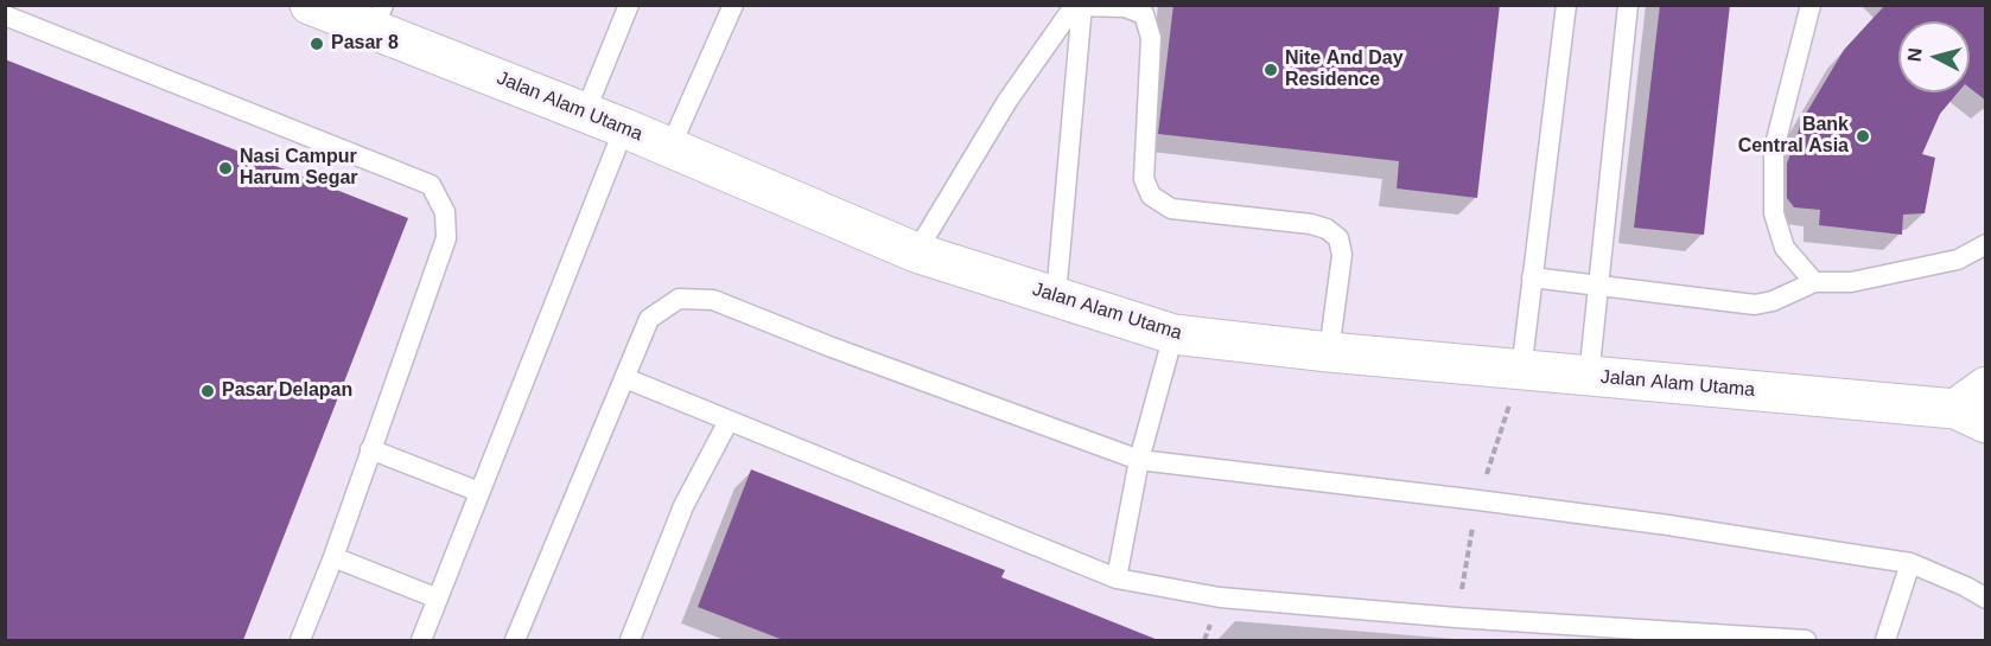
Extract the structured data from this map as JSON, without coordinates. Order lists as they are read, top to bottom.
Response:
{
  "streets": {
    "main road": ["Jalan Alam Utama"]
  },
  "places": [
    "Pasar 8",
    "Nite And Day Residence",
    "Bank Central Asia",
    "Nasi Campur Harum Segar",
    "Pasar Delapan"
  ],
  "north": "left"
}
